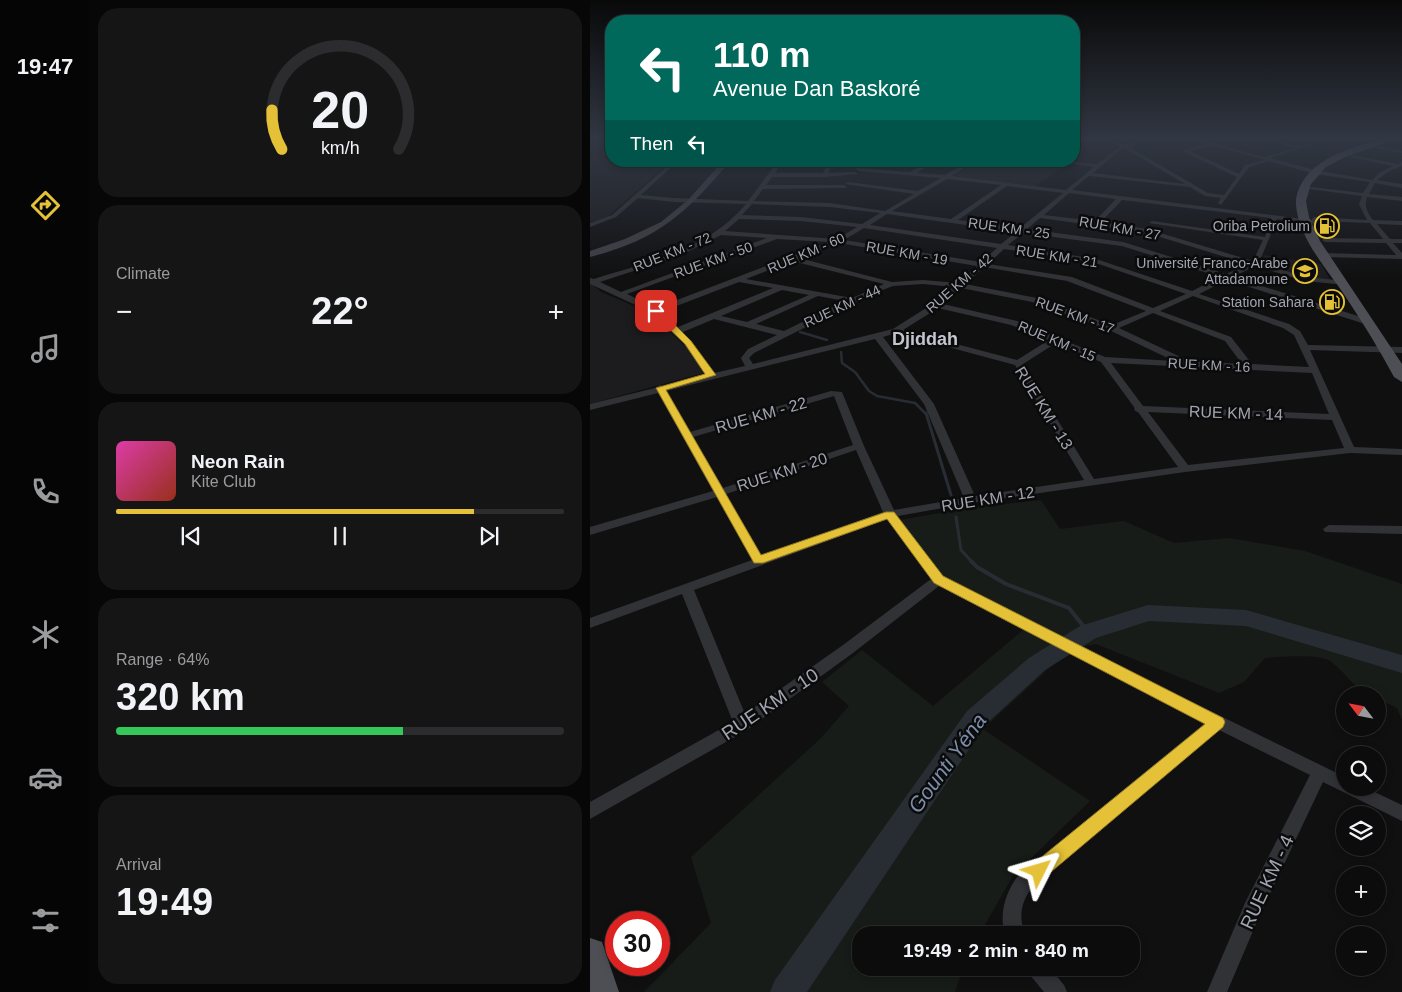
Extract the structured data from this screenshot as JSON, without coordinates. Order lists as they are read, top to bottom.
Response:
{
  "streets": {
    "street": [
      "RUE KM - 25",
      "RUE KM - 27",
      "RUE KM - 72",
      "RUE KM - 60",
      "RUE KM - 19",
      "RUE KM - 21",
      "RUE KM - 50",
      "RUE KM - 42",
      "RUE KM - 44",
      "RUE KM - 17",
      "RUE KM - 15",
      "RUE KM - 16",
      "RUE KM - 13",
      "RUE KM - 14",
      "RUE KM - 22",
      "RUE KM - 20",
      "RUE KM - 12",
      "RUE KM - 10",
      "RUE KM - 4"
    ]
  },
  "crossings": [
    ["RUE KM - 25", "RUE KM - 72"],
    ["RUE KM - 25", "RUE KM - 60"],
    ["RUE KM - 25", "RUE KM - 42"],
    ["RUE KM - 27", "RUE KM - 42"],
    ["RUE KM - 72", "RUE KM - 19"],
    ["RUE KM - 72", "RUE KM - 21"],
    ["RUE KM - 60", "RUE KM - 19"],
    ["RUE KM - 60", "RUE KM - 21"],
    ["RUE KM - 19", "RUE KM - 50"],
    ["RUE KM - 19", "RUE KM - 42"],
    ["RUE KM - 19", "RUE KM - 16"],
    ["RUE KM - 21", "RUE KM - 42"],
    ["RUE KM - 21", "RUE KM - 16"],
    ["RUE KM - 21", "RUE KM - 14"],
    ["RUE KM - 21", "RUE KM - 12"],
    ["RUE KM - 42", "RUE KM - 44"],
    ["RUE KM - 42", "RUE KM - 17"],
    ["RUE KM - 42", "RUE KM - 15"],
    ["RUE KM - 42", "RUE KM - 13"],
    ["RUE KM - 44", "RUE KM - 17"],
    ["RUE KM - 17", "RUE KM - 16"],
    ["RUE KM - 15", "RUE KM - 16"],
    ["RUE KM - 15", "RUE KM - 14"],
    ["RUE KM - 15", "RUE KM - 12"],
    ["RUE KM - 13", "RUE KM - 12"],
    ["RUE KM - 22", "RUE KM - 20"]
  ],
  "districts": ["Djiddah"],
  "water": ["Gounti Yéna"],
  "places": {
    "fuel station": ["Oriba Petrolium", "Station Sahara"],
    "school or university": ["Université Franco-Arabe Attadamoune"]
  },
  "north": "top left",
  "page": {
    "tabs": "19:47",
    "turn": ["110 m", "Avenue Dan Baskoré"],
    "then": "Then",
    "tile": [
      "Climate",
      ["Range · 64%", "320 km"],
      ["Arrival", "19:49"]
    ],
    "heat": ["−", "22°", "+"],
    "song": ["Neon Rain", "Kite Club"],
    "map_buttons": ["+", "−"],
    "limit": "30",
    "trip": "19:49 · 2 min · 840 m",
    "gauge": ["20", "km/h"]
  }
}
